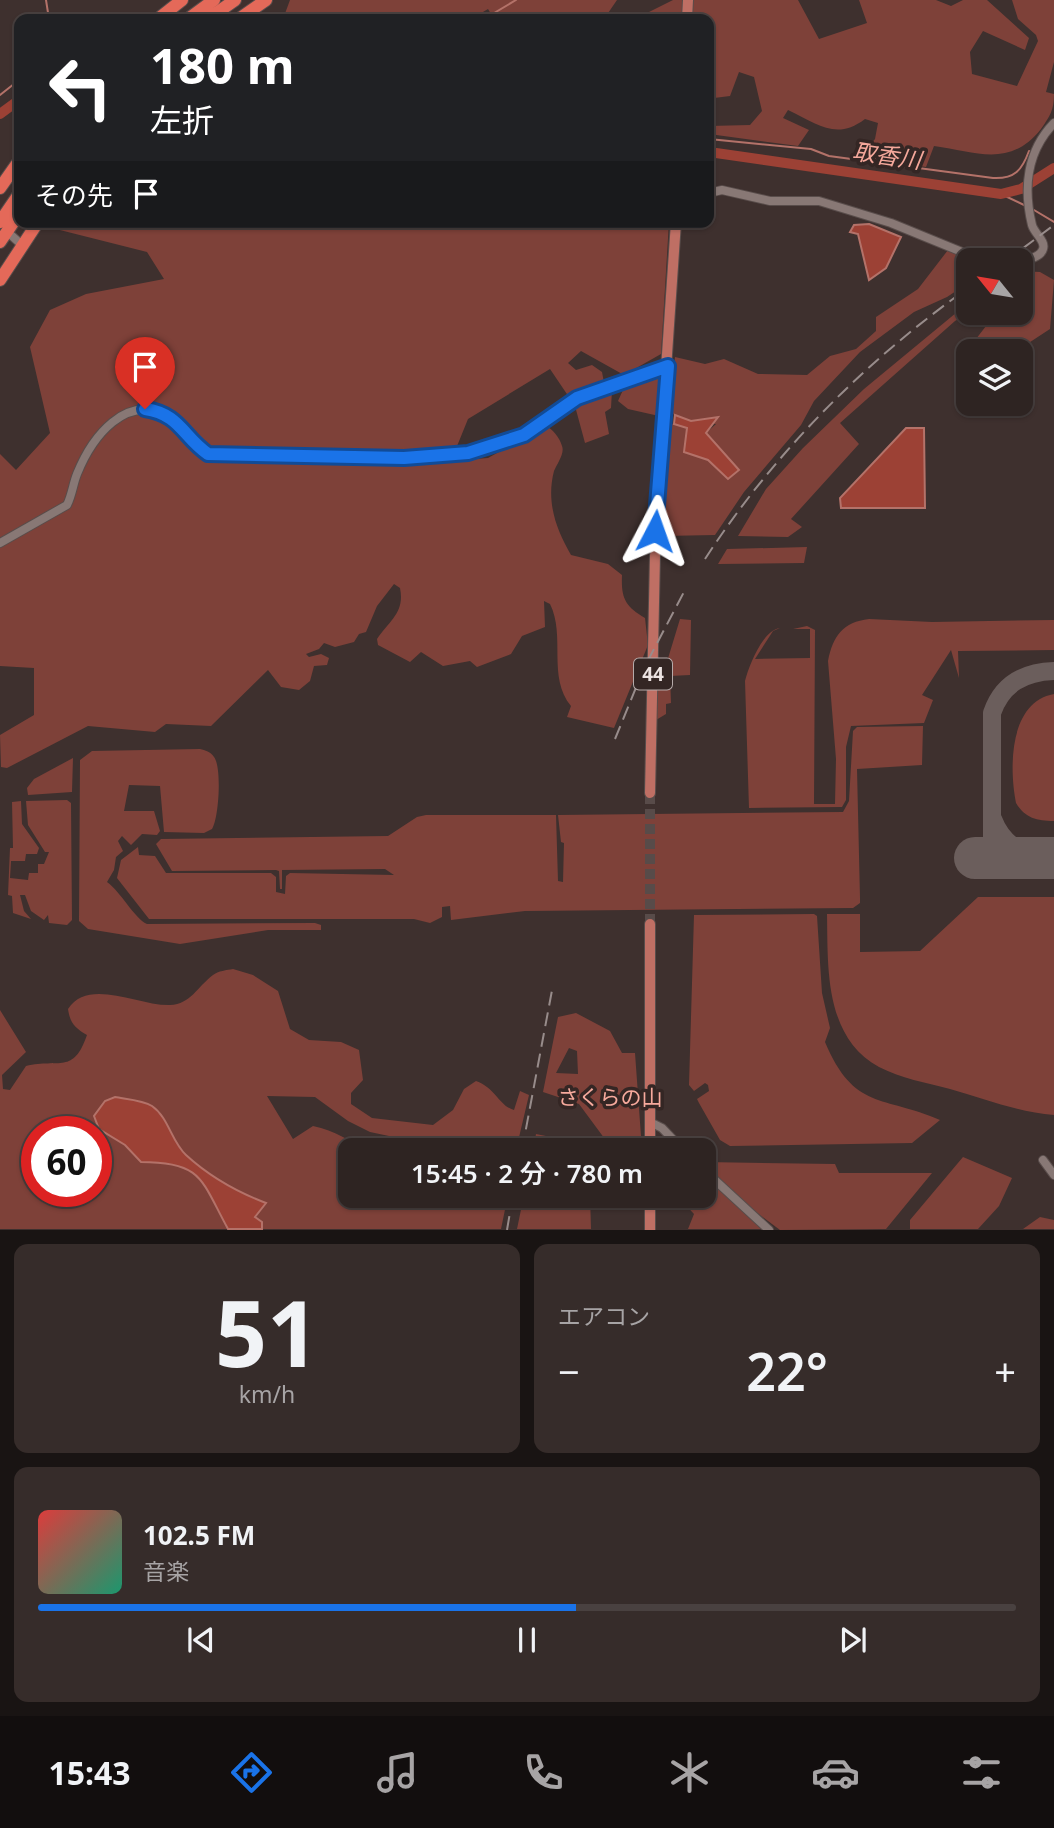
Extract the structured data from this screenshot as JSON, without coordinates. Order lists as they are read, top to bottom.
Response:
{
  "streets": {
    "main road": ["44"]
  },
  "water": ["取香川"],
  "parks": ["さくらの山"],
  "north": "top left",
  "page": {
    "turn": ["180 m", "左折"],
    "then": "その先",
    "limit": "60",
    "trip": "15:45 · 2 分 · 780 m",
    "tile": [
      ["51", "km/h"],
      "エアコン"
    ],
    "heat": ["−", "22°", "+"],
    "song": ["102.5 FM", "音楽"],
    "tabs": "15:43"
  }
}
